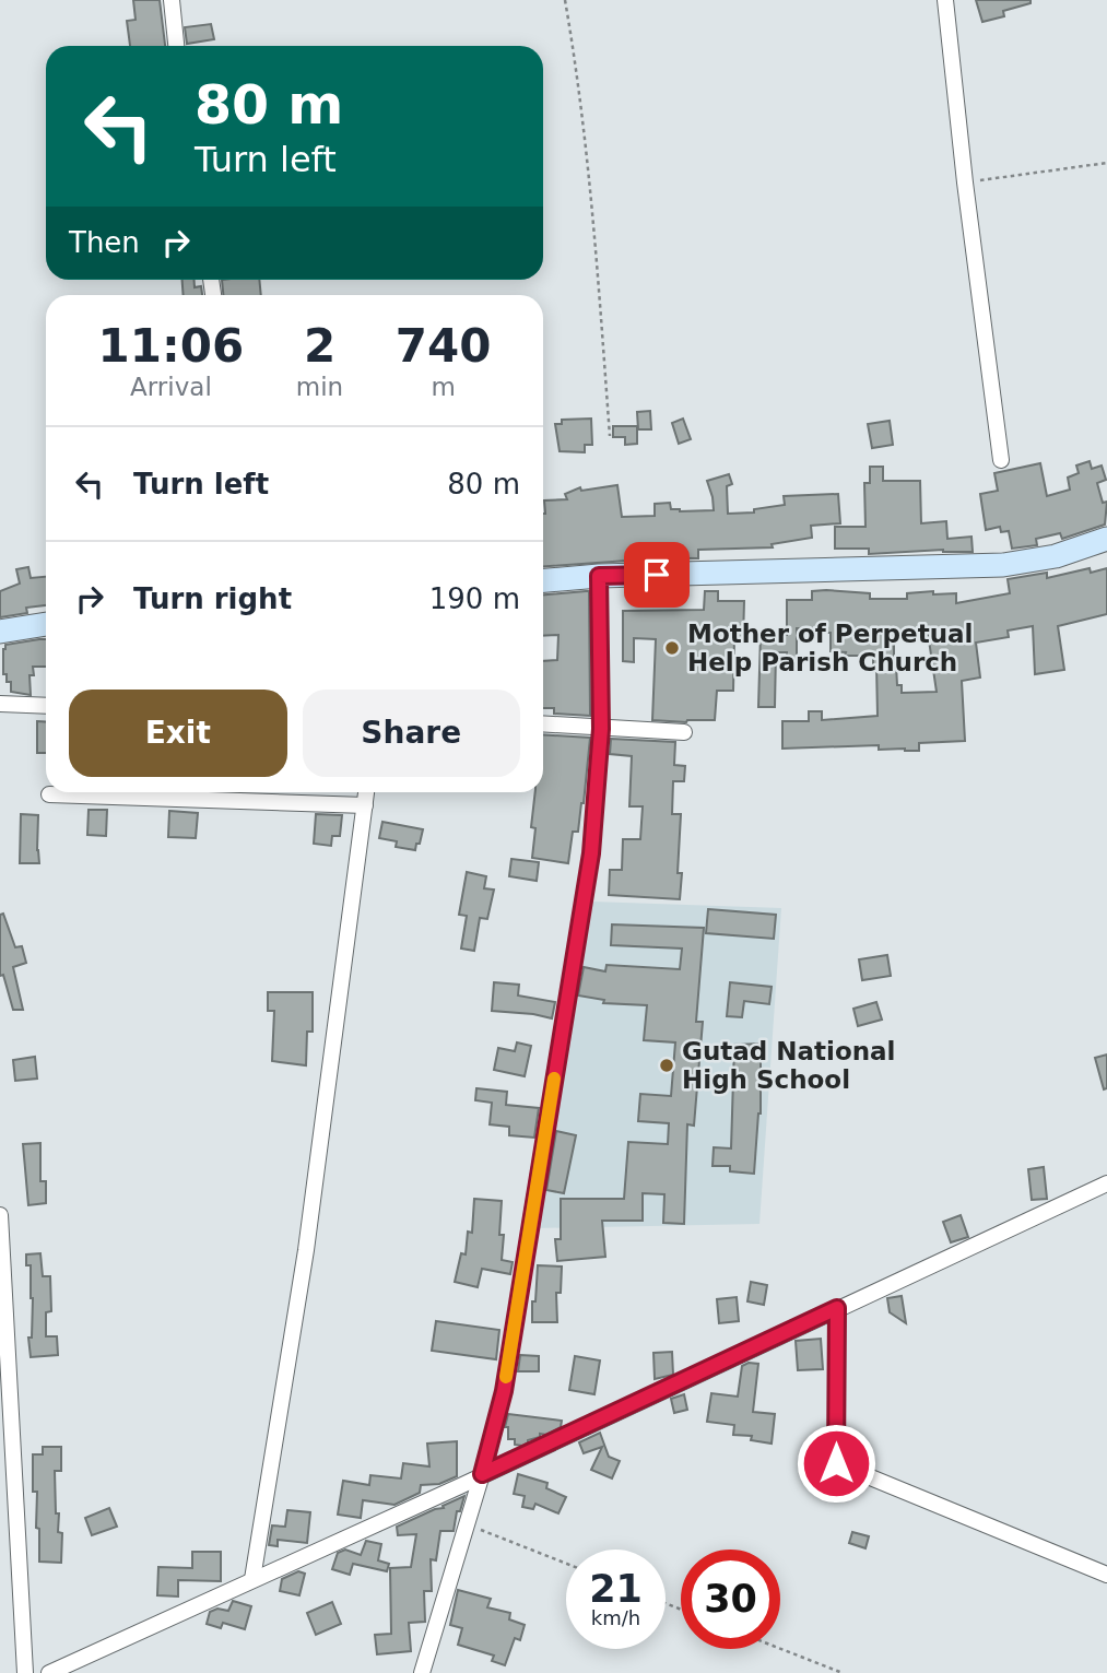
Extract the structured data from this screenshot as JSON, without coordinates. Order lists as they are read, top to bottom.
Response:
{
  "places": ["Mother of Perpetual Help Parish Church", "Gutad National High School"],
  "page": {
    "turn": ["80 m", "Turn left"],
    "then": "Then",
    "eta": [
      "11:06",
      "Arrival",
      "2",
      "min",
      "740",
      "m"
    ],
    "list": [
      {
        "name": "Turn left",
        "value": "80 m"
      },
      {
        "name": "Turn right",
        "value": "190 m"
      }
    ],
    "buttons": ["Exit", "Share"],
    "speed": "21 km/h",
    "limit": "30"
  }
}
